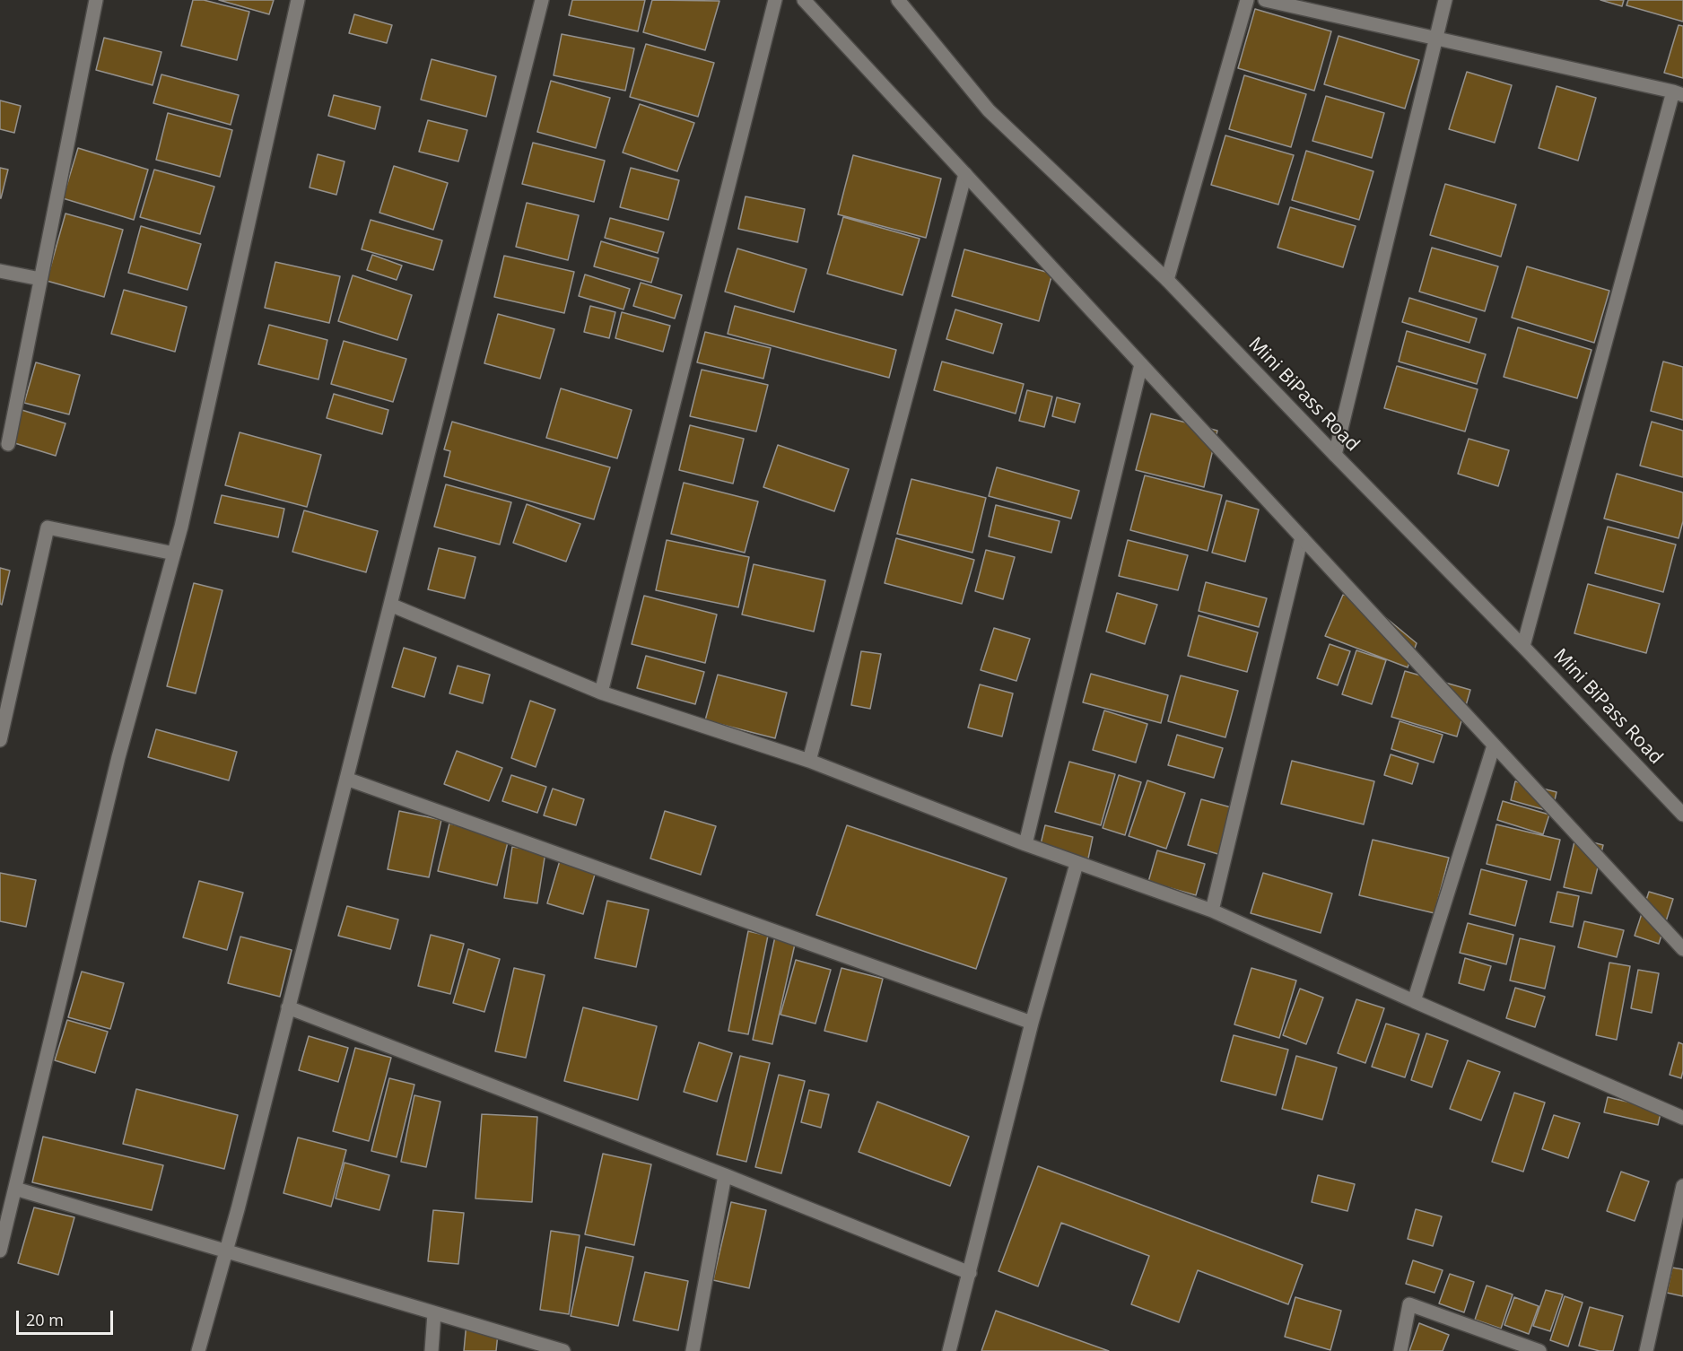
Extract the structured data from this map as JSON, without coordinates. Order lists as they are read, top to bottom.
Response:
{
  "streets": {
    "street": ["Mini BiPass Road"]
  },
  "scale_bar": "20 m"
}
